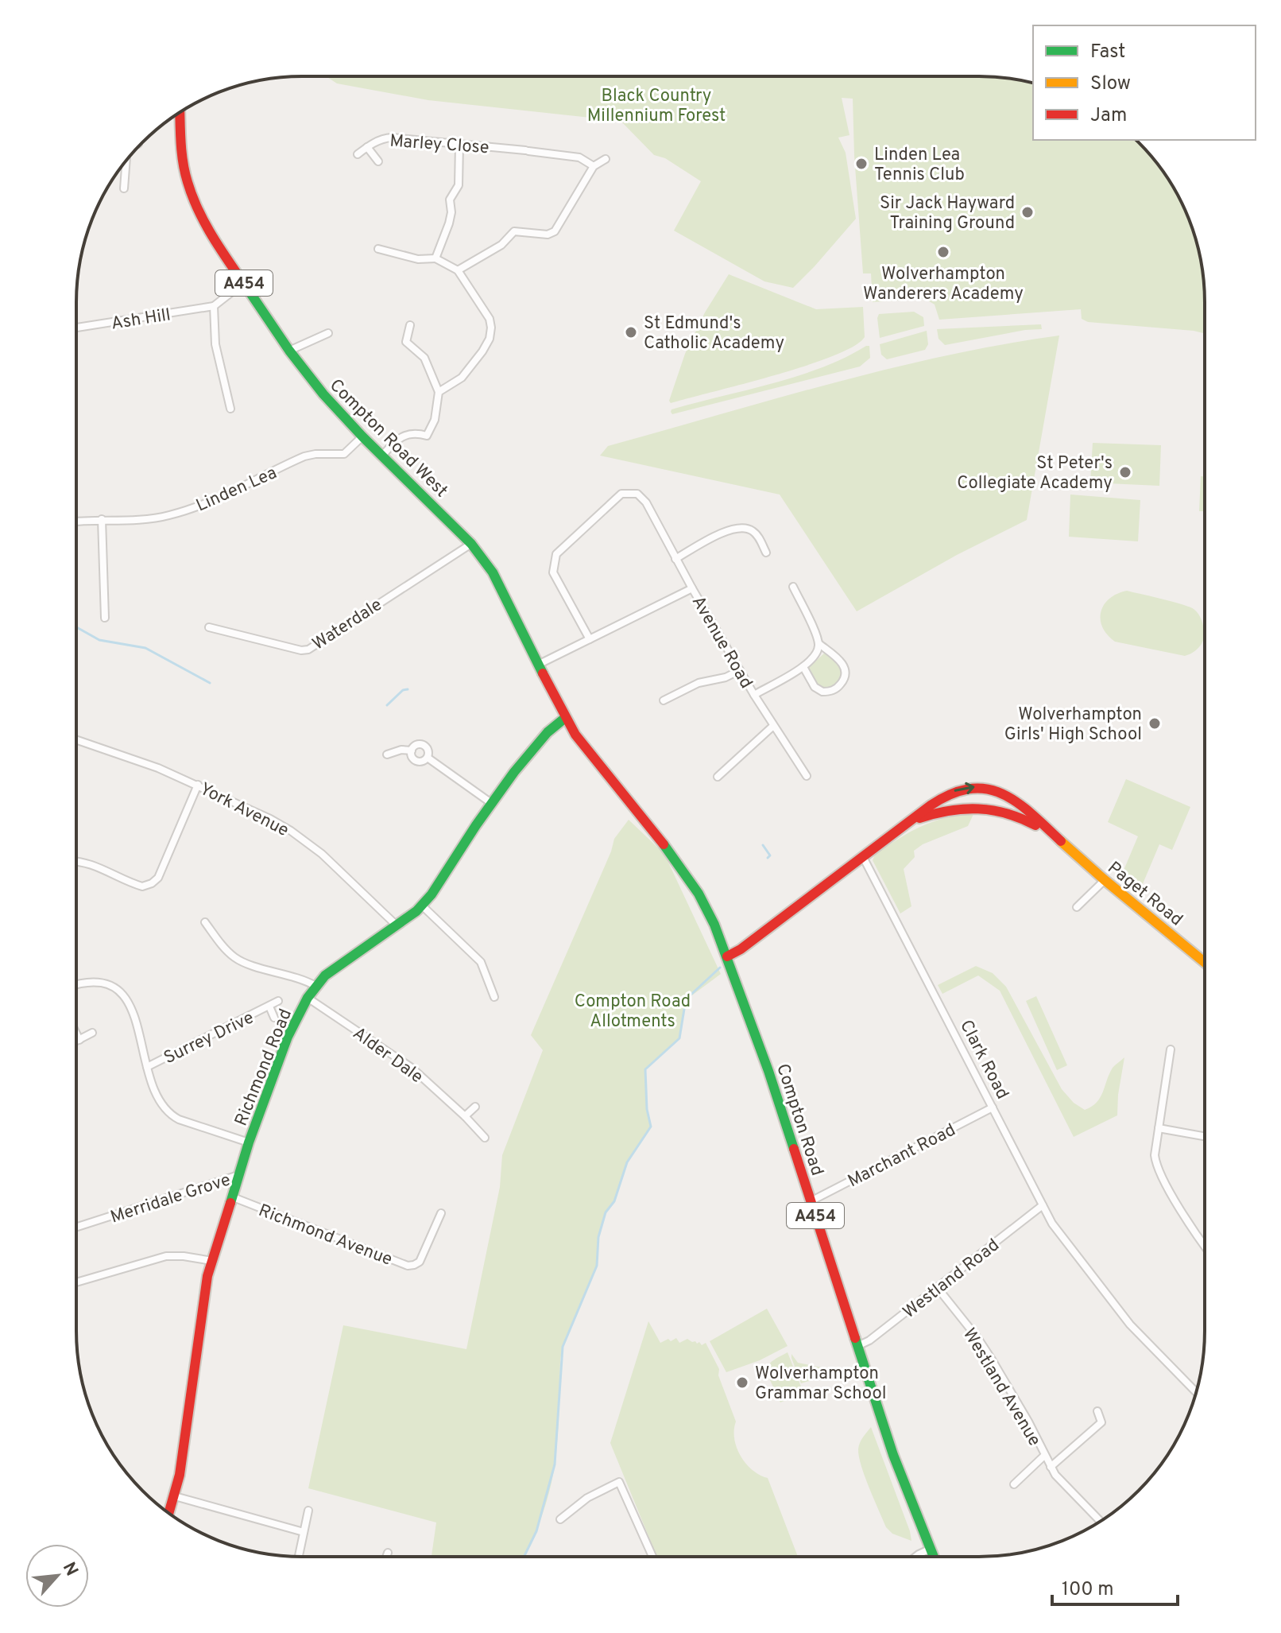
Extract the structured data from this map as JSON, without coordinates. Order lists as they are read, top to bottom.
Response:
{
  "streets": {
    "main road": [
      "A454",
      "Compton Road West",
      "Paget Road",
      "Richmond Road",
      "Compton Road"
    ],
    "street": [
      "Marley Close",
      "Ash Hill",
      "Linden Lea",
      "Waterdale",
      "Avenue Road",
      "York Avenue",
      "Surrey Drive",
      "Alder Dale",
      "Clark Road",
      "Marchant Road",
      "Merridale Grove",
      "Richmond Avenue",
      "Westland Road",
      "Westland Avenue"
    ]
  },
  "crossings": [
    ["Ash Hill", "Compton Road West"],
    ["Compton Road West", "Linden Lea"],
    ["Compton Road West", "Waterdale"],
    ["Compton Road West", "Avenue Road"],
    ["Compton Road West", "Richmond Road"],
    ["Compton Road West", "Compton Road"],
    ["York Avenue", "Richmond Road"],
    ["Paget Road", "Clark Road"],
    ["Alder Dale", "Richmond Road"],
    ["Clark Road", "Marchant Road"],
    ["Clark Road", "Westland Road"],
    ["Richmond Road", "Compton Road"],
    ["Richmond Road", "Merridale Grove"],
    ["Richmond Road", "Richmond Avenue"],
    ["Compton Road", "Marchant Road"],
    ["Compton Road", "Westland Road"],
    ["Westland Road", "Westland Avenue"]
  ],
  "parks": ["Black Country Millennium Forest", "Compton Road Allotments"],
  "places": [
    "Linden Lea Tennis Club",
    "Sir Jack Hayward Training Ground",
    "Wolverhampton Wanderers Academy",
    "St Edmund's Catholic Academy",
    "St Peter's Collegiate Academy",
    "Wolverhampton Girls' High School",
    "Wolverhampton Grammar School"
  ],
  "legend": ["Fast", "Slow", "Jam"],
  "scale_bar": "100 m",
  "north": "top right"
}
